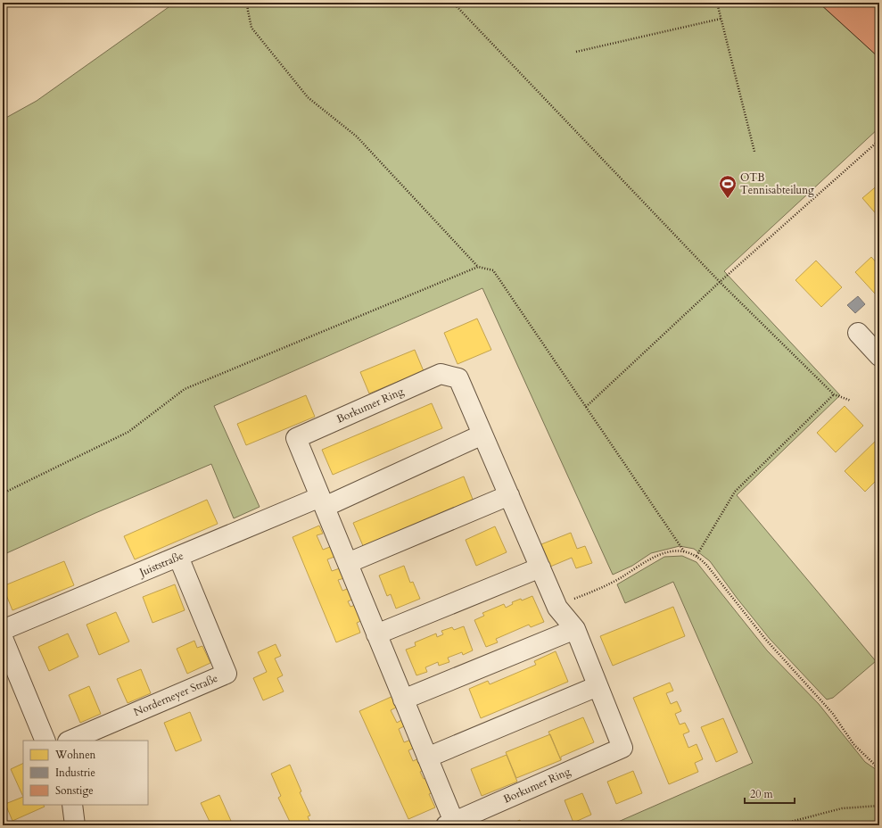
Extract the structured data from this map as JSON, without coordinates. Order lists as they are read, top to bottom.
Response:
{
  "streets": {
    "street": ["Borkumer Ring", "Juiststraße", "Norderneyer Straße"]
  },
  "crossings": [
    ["Borkumer Ring", "Juiststraße"],
    ["Juiststraße", "Norderneyer Straße"]
  ],
  "places": {
    "sports": ["OTB Tennisabteilung"]
  },
  "legend": ["Wohnen", "Industrie", "Sonstige"],
  "scale_bar": "20 m"
}
